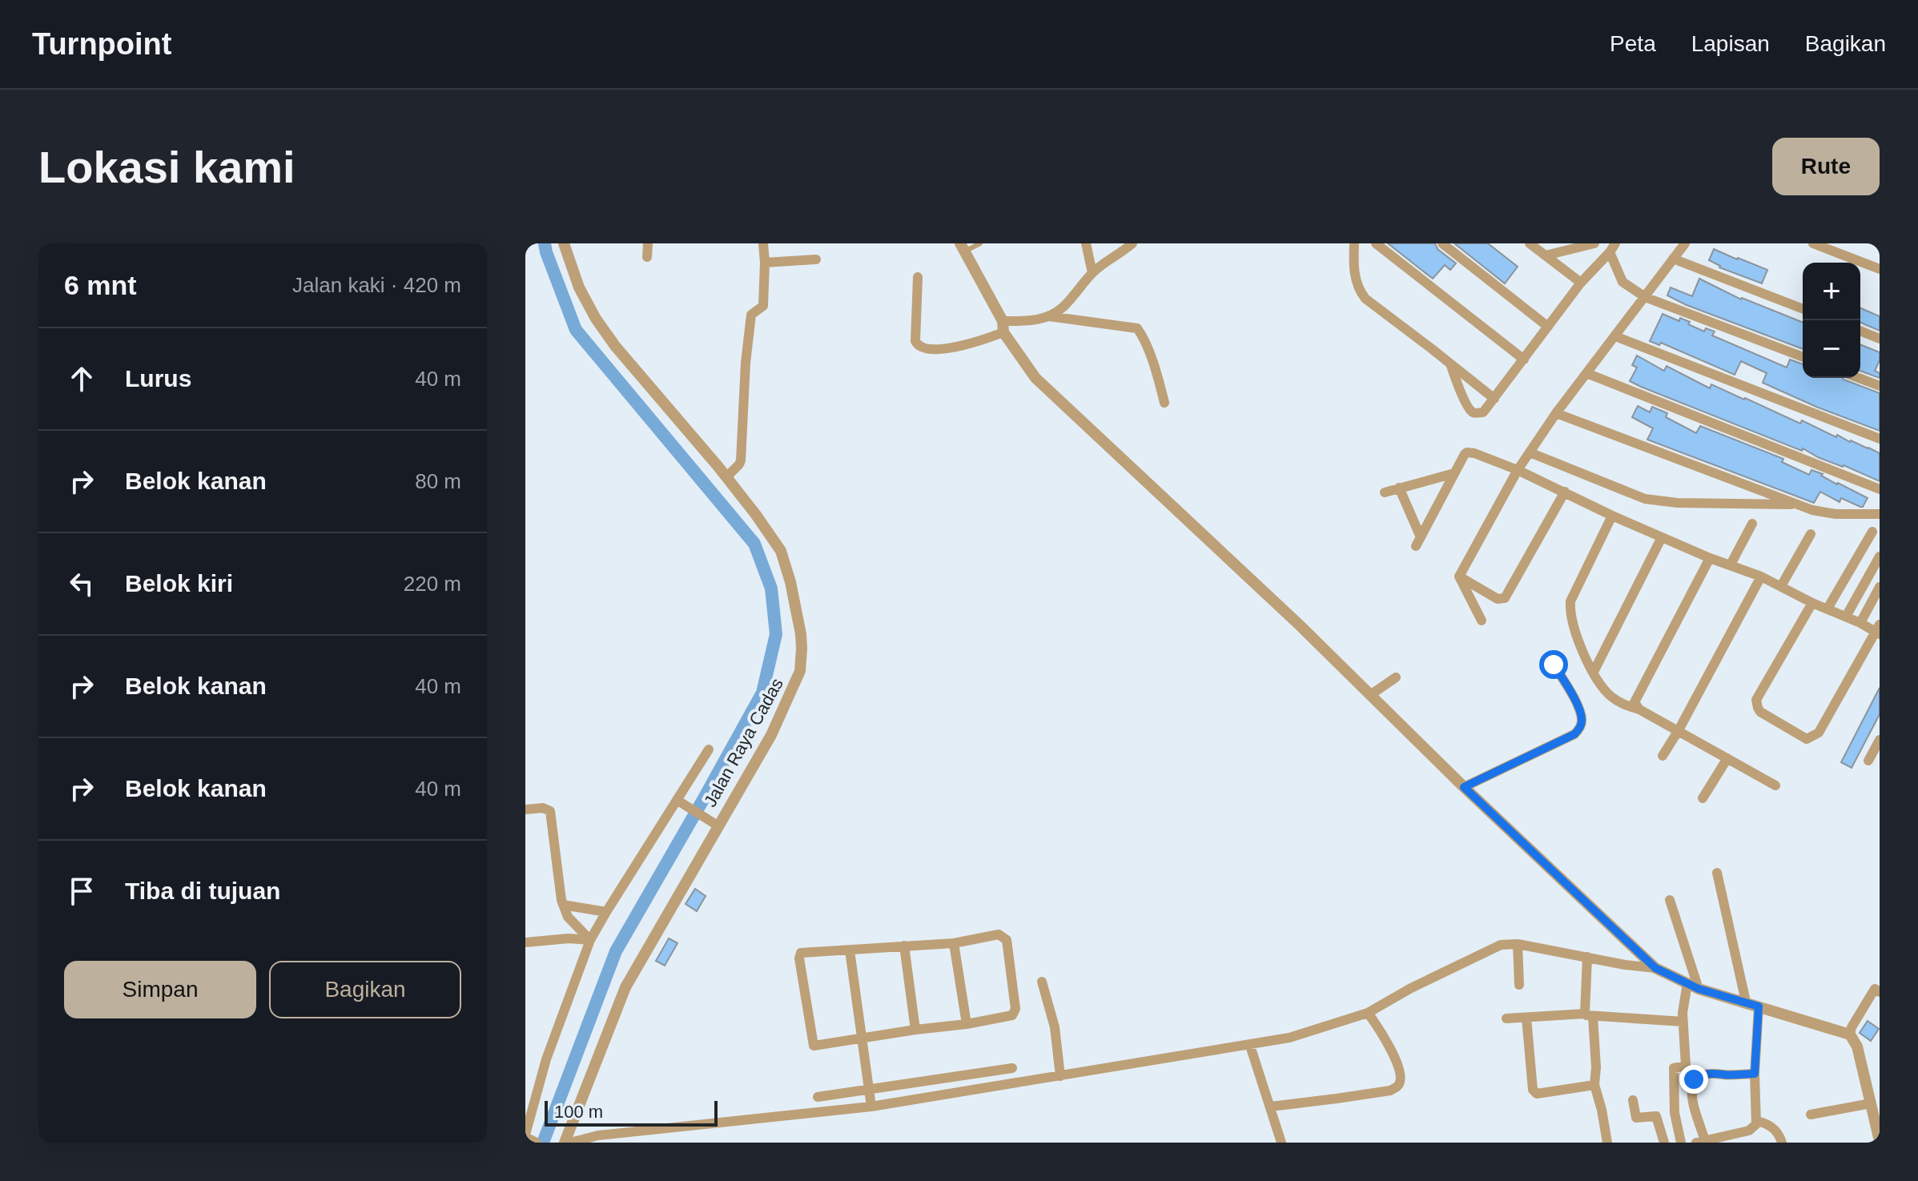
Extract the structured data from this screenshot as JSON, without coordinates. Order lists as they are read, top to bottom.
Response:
{
  "streets": {
    "street": ["Jalan Raya Cadas"]
  },
  "scale_bar": "100 m",
  "page": {
    "header": "Turnpoint",
    "nav": ["Peta", "Lapisan", "Bagikan"],
    "buttons": [
      "Rute",
      ["Simpan", "Bagikan"]
    ],
    "title": "Lokasi kami",
    "heading": ["6 mnt", "Jalan kaki · 420 m"],
    "map_buttons": ["+", "−"],
    "list": [
      ["Lurus", "40 m"],
      ["Belok kanan", "80 m"],
      ["Belok kiri", "220 m"],
      ["Belok kanan", "40 m"],
      ["Belok kanan", "40 m"],
      "Tiba di tujuan"
    ],
    "scale": "100 m"
  }
}
